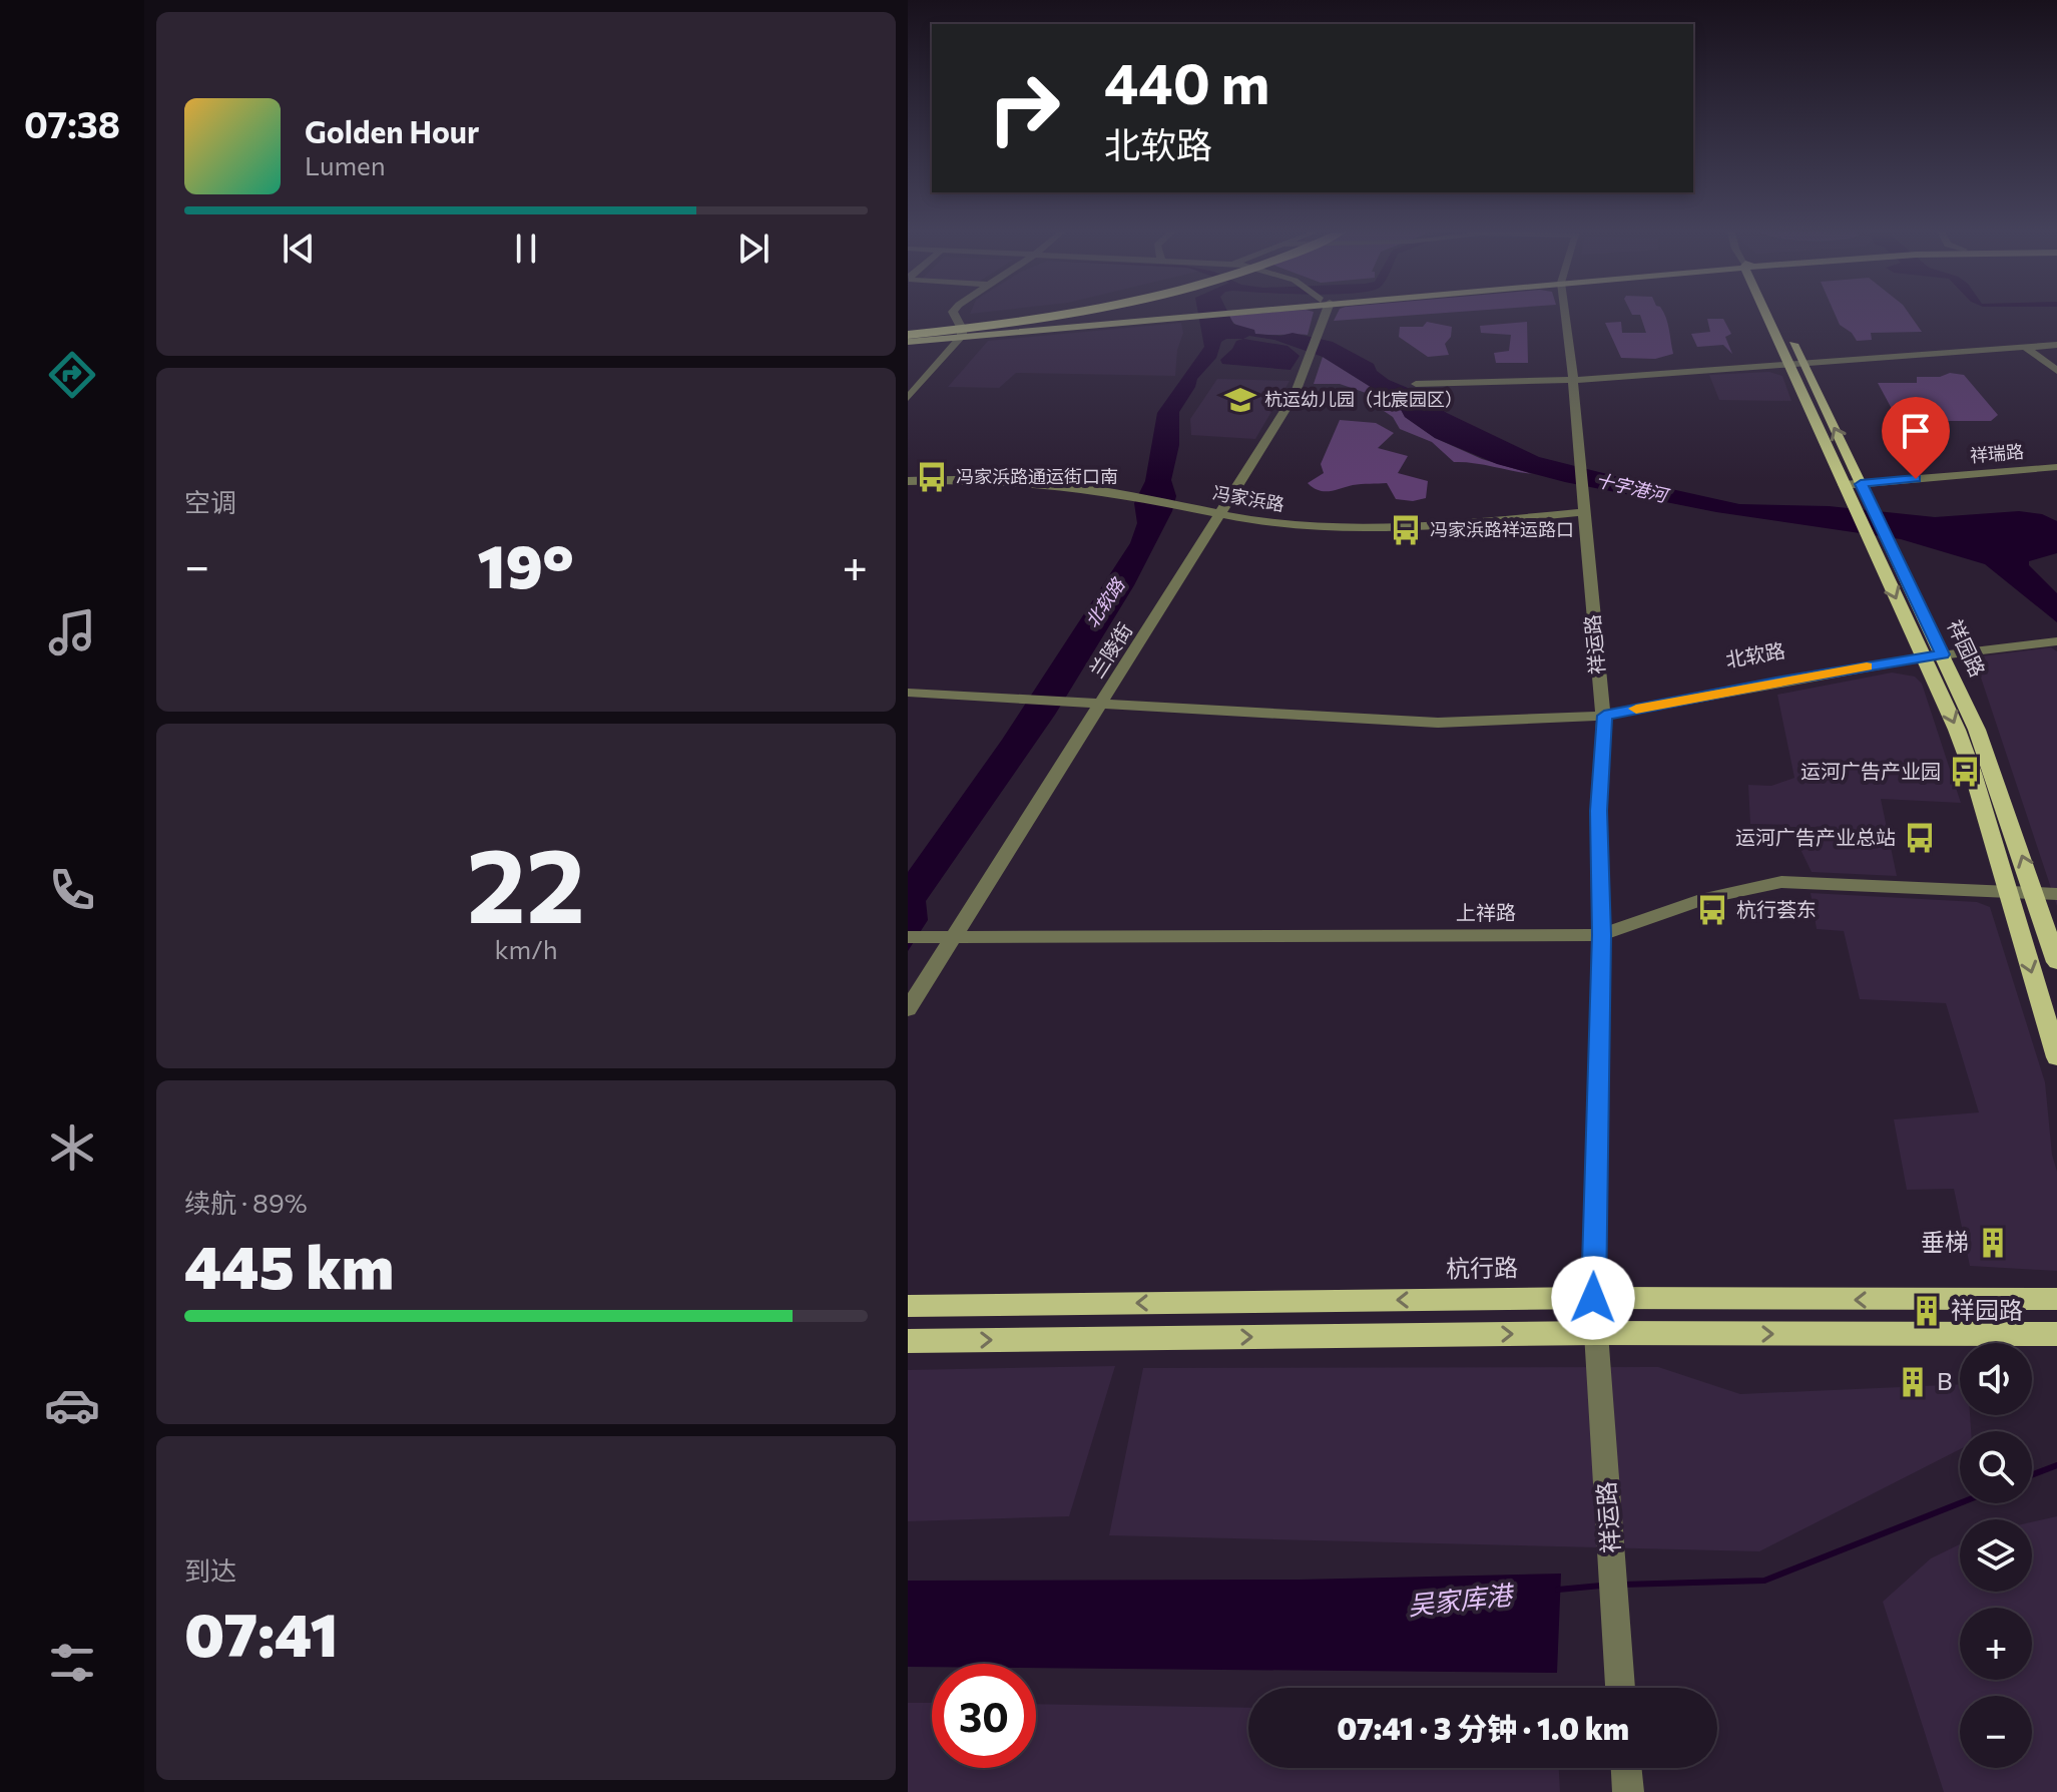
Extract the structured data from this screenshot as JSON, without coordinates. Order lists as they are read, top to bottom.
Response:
{
  "streets": {
    "main road": ["祥园路", "杭行路"],
    "street": [
      "祥瑞路",
      "冯家浜路",
      "祥运路",
      "兰陵街",
      "北软路",
      "上祥路"
    ]
  },
  "crossings": [
    ["祥瑞路", "祥园路"],
    ["冯家浜路", "祥运路"],
    ["冯家浜路", "兰陵街"],
    ["祥运路", "北软路"],
    ["祥运路", "上祥路"],
    ["祥运路", "杭行路"],
    ["祥园路", "北软路"],
    ["祥园路", "上祥路"],
    ["兰陵街", "北软路"],
    ["兰陵街", "上祥路"]
  ],
  "water": ["十字港河", "北软路", "吴家库港"],
  "places": {
    "school or university": ["杭运幼儿园（北宸园区）"],
    "bus stop": [
      "冯家浜路通运街口南",
      "冯家浜路祥运路口",
      "运河广告产业园",
      "运河广告产业总站",
      "杭行荟东"
    ],
    "building": ["垂梯", "祥园路", "B"]
  },
  "page": {
    "tabs": "07:38",
    "turn": ["440 m", "北软路"],
    "song": ["Golden Hour", "Lumen"],
    "tile": [
      "空调",
      ["22", "km/h"],
      ["续航 · 89%", "445 km"],
      ["到达", "07:41"]
    ],
    "heat": ["−", "19°", "+"],
    "map_buttons": ["+", "−"],
    "limit": "30",
    "trip": "07:41 · 3 分钟 · 1.0 km"
  }
}
